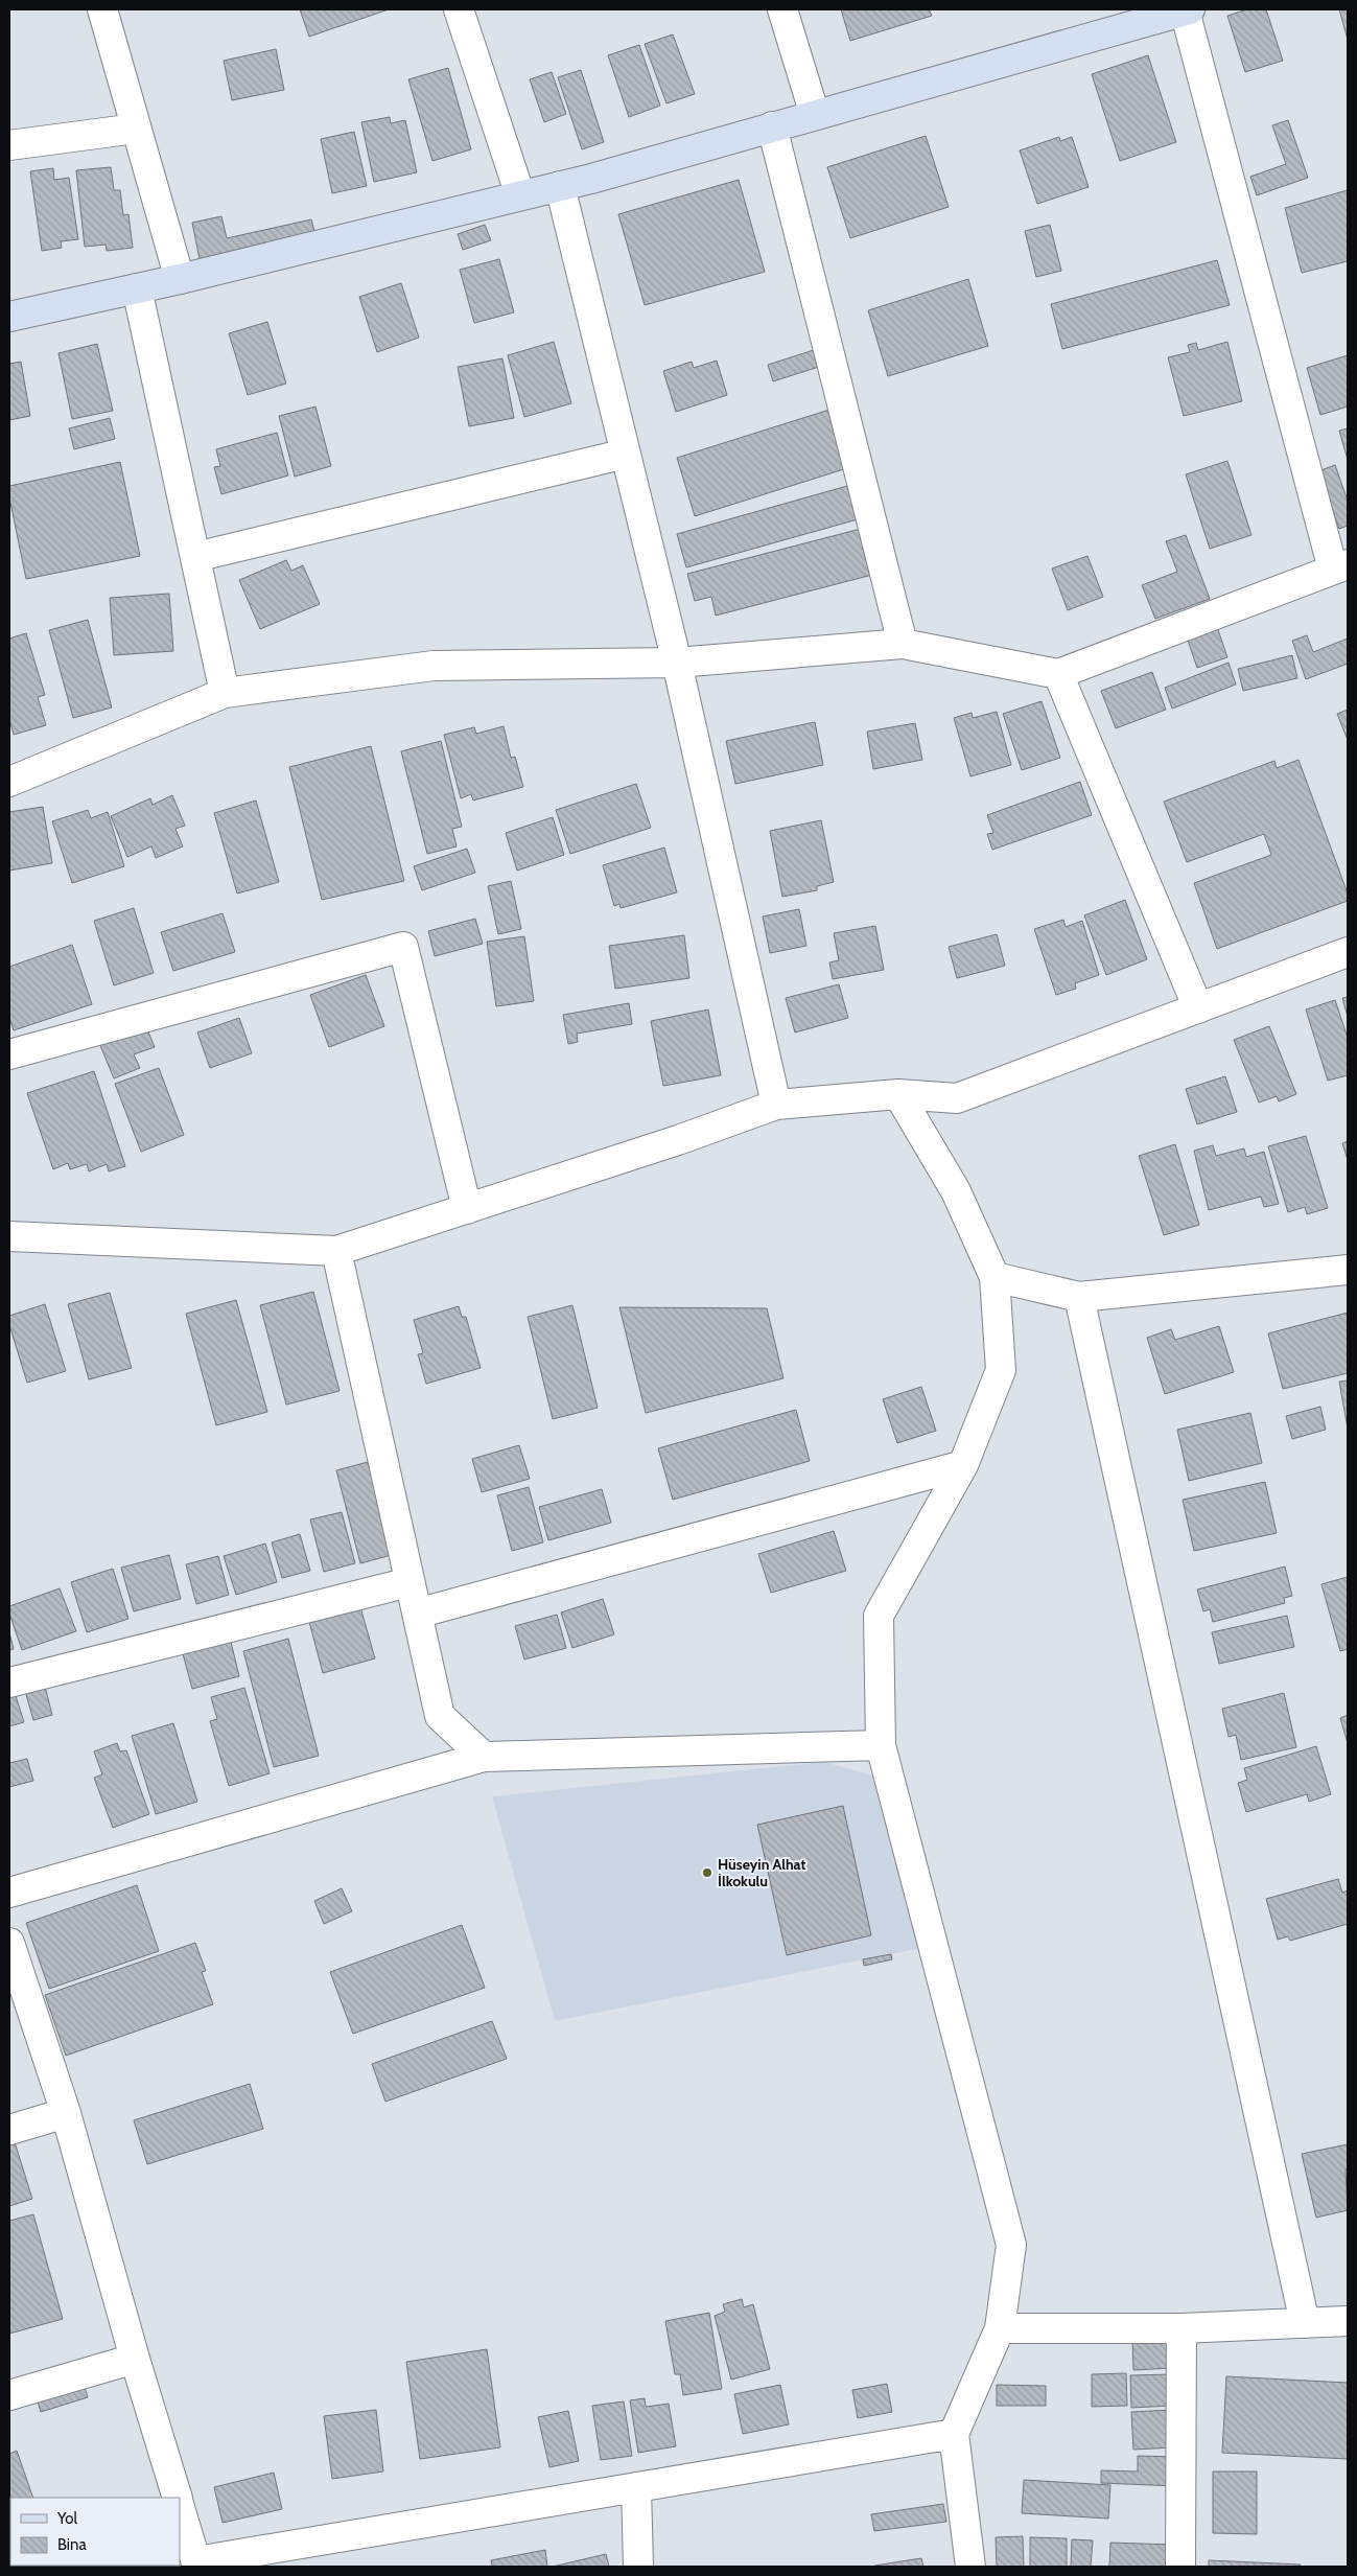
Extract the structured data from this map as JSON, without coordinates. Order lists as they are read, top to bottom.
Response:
{
  "places": ["Hüseyin Alhat İlkokulu"],
  "legend": ["Yol", "Bina"]
}
